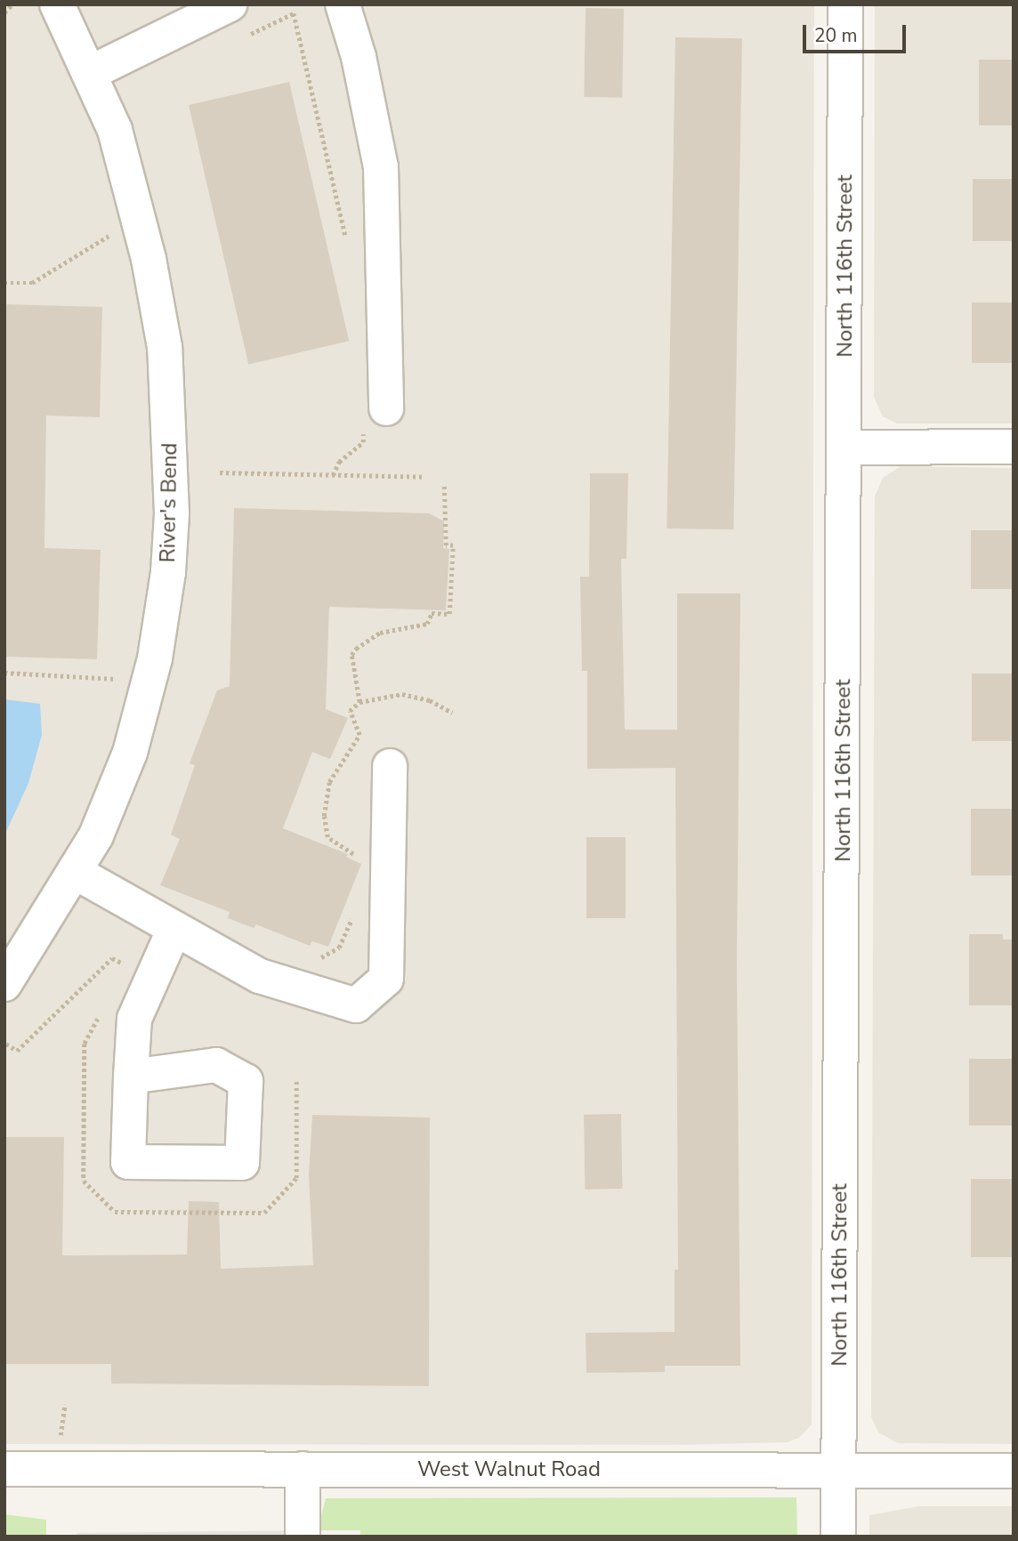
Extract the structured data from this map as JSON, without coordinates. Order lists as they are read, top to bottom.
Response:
{
  "streets": {
    "street": ["North 116th Street", "River's Bend", "West Walnut Road"]
  },
  "crossings": [
    ["North 116th Street", "West Walnut Road"]
  ],
  "scale_bar": "20 m"
}
